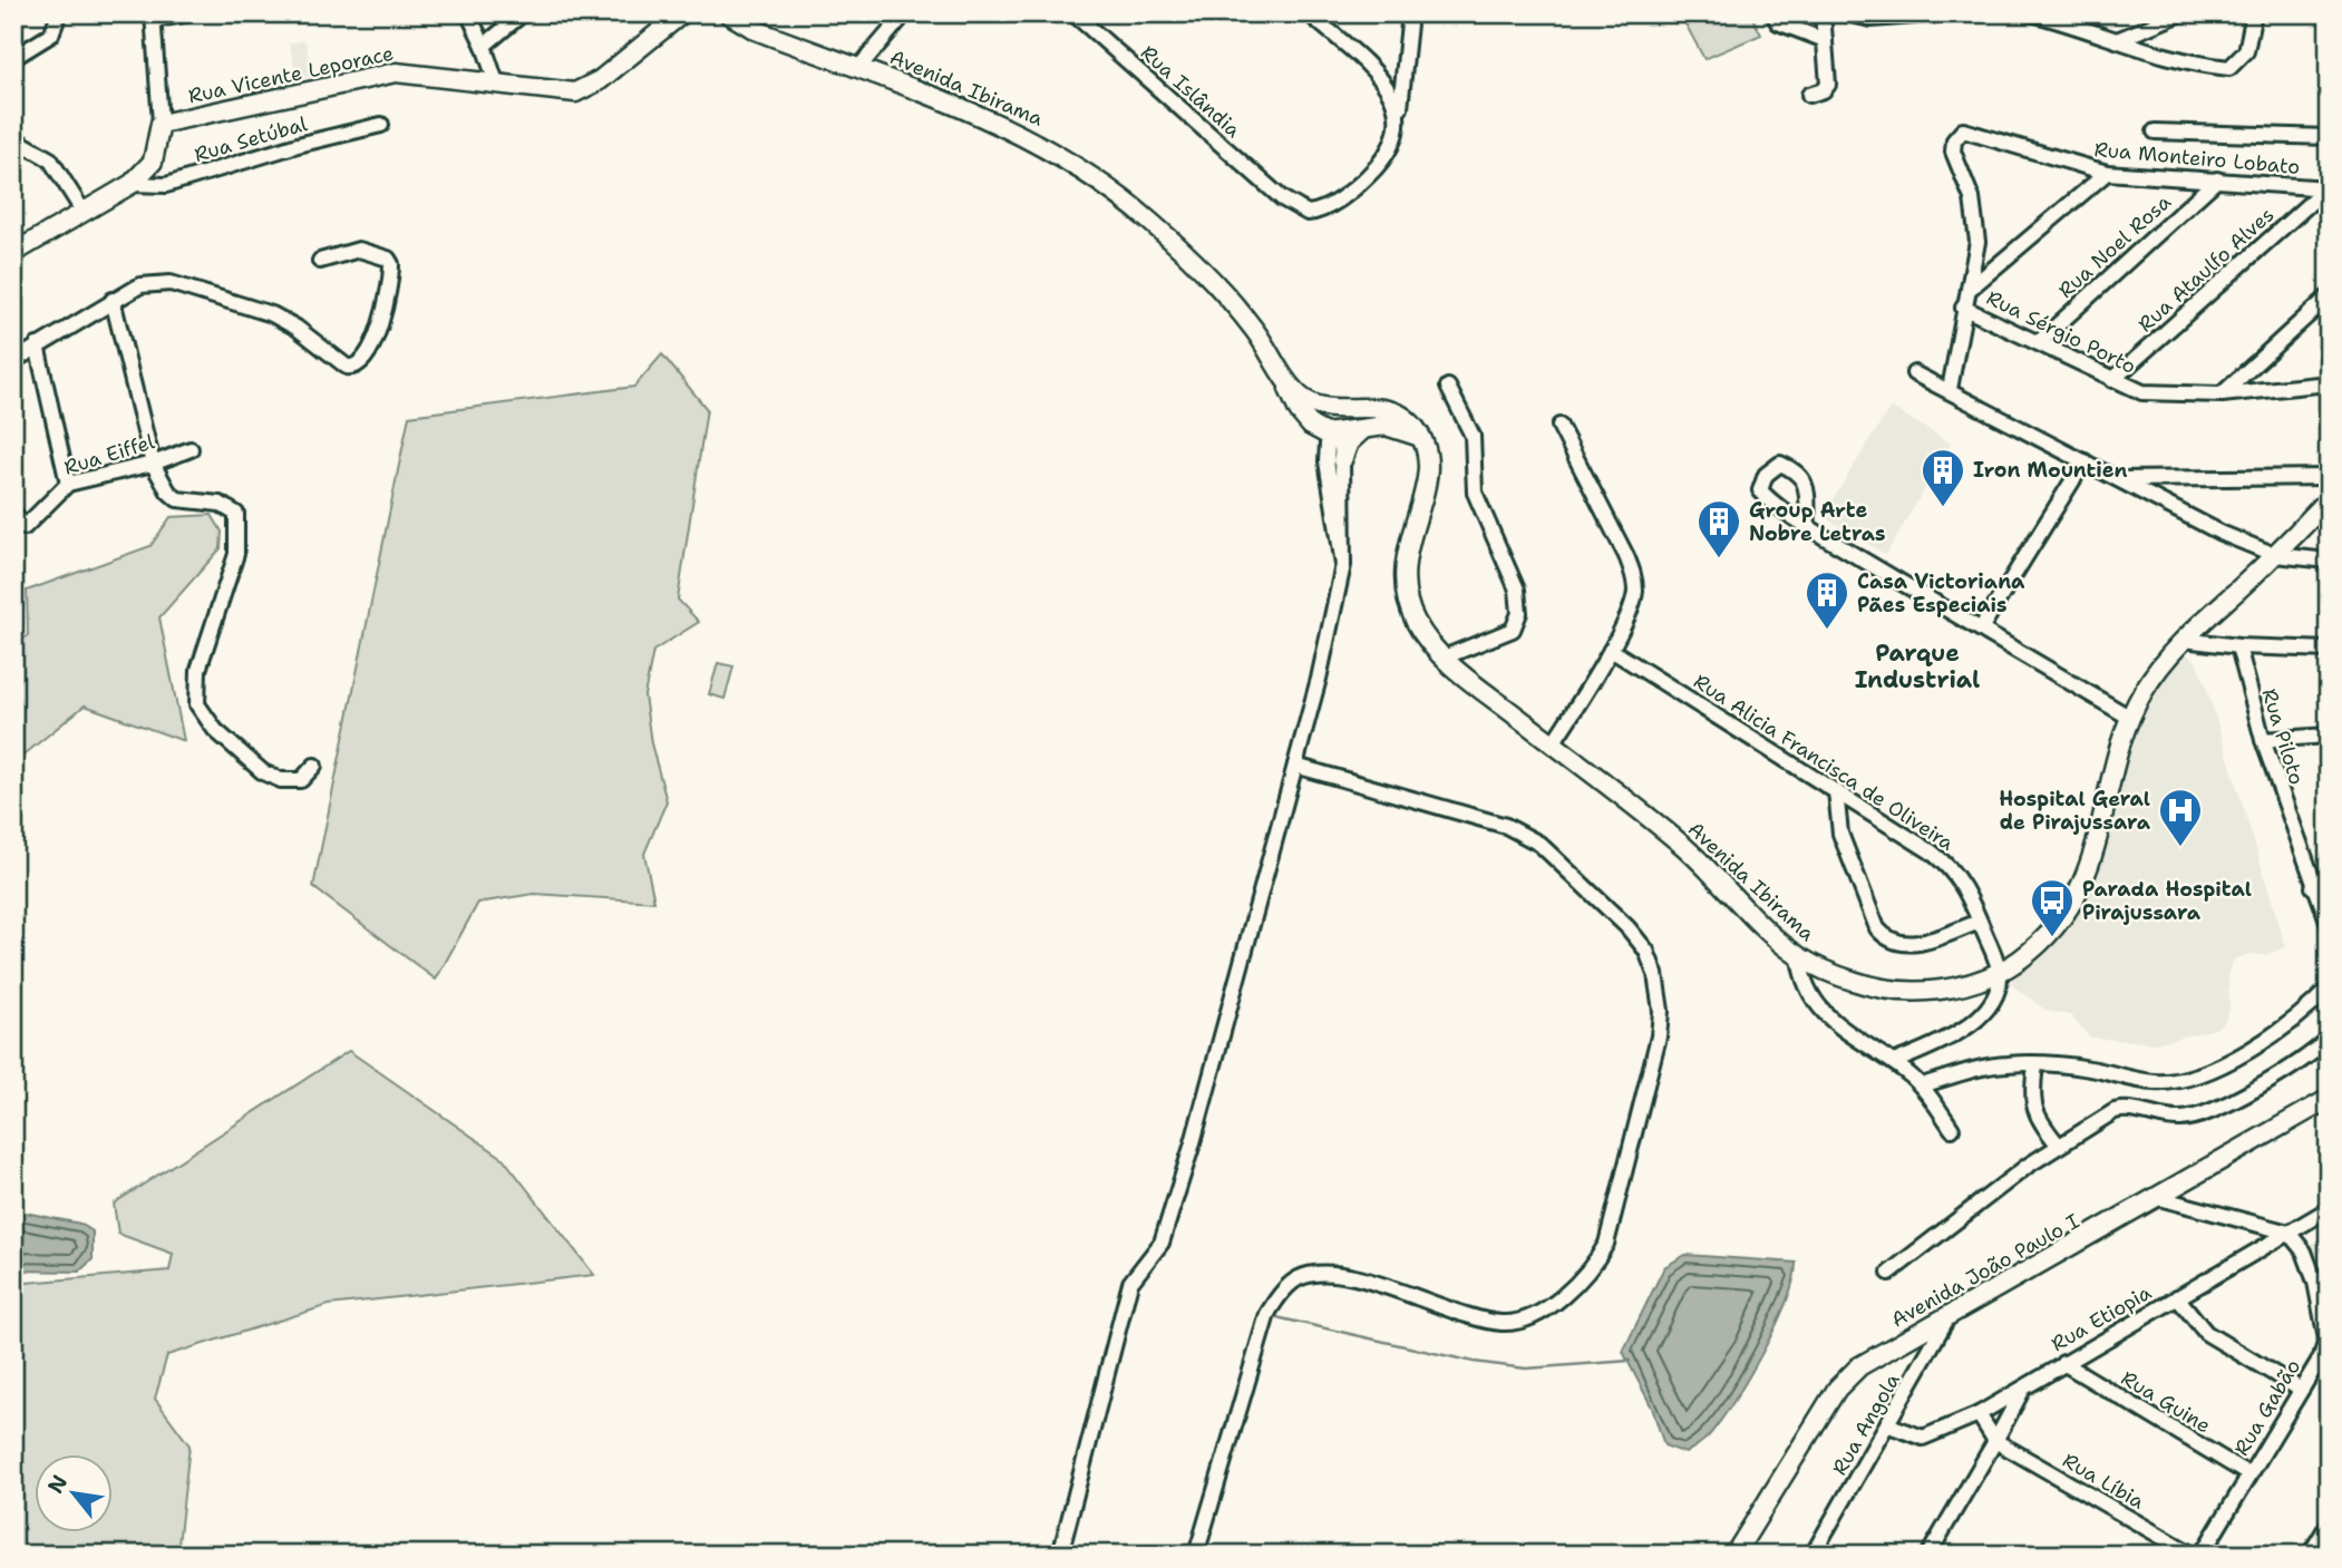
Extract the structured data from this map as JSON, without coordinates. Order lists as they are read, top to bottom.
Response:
{
  "streets": {
    "main road": ["Rua Vicente Leporace", "Avenida Ibirama", "Avenida João Paulo I"],
    "street": [
      "Rua Islândia",
      "Rua Setúbal",
      "Rua Monteiro Lobato",
      "Rua Noel Rosa",
      "Rua Ataulfo Alves",
      "Rua Sérgio Porto",
      "Rua Eiffel",
      "Rua Piloto",
      "Rua Alicia Francisca de Oliveira",
      "Rua Etiopia",
      "Rua Guine",
      "Rua Gabão",
      "Rua Angola",
      "Rua Líbia"
    ]
  },
  "crossings": [
    ["Avenida Ibirama", "Rua Alicia Francisca de Oliveira"],
    ["Rua Monteiro Lobato", "Rua Noel Rosa"],
    ["Rua Monteiro Lobato", "Rua Ataulfo Alves"],
    ["Rua Monteiro Lobato", "Rua Sérgio Porto"],
    ["Rua Noel Rosa", "Rua Sérgio Porto"],
    ["Rua Ataulfo Alves", "Rua Sérgio Porto"],
    ["Avenida João Paulo I", "Rua Angola"],
    ["Rua Etiopia", "Rua Guine"],
    ["Rua Etiopia", "Rua Gabão"],
    ["Rua Etiopia", "Rua Angola"],
    ["Rua Guine", "Rua Gabão"]
  ],
  "districts": ["Parque Industrial"],
  "places": {
    "building": ["Iron Mountien", "Group Arte Nobre Letras", "Casa Victoriana Pães Especiais"],
    "hospital": ["Hospital Geral de Pirajussara"],
    "bus stop": ["Parada Hospital Pirajussara"]
  },
  "north": "top left"
}
